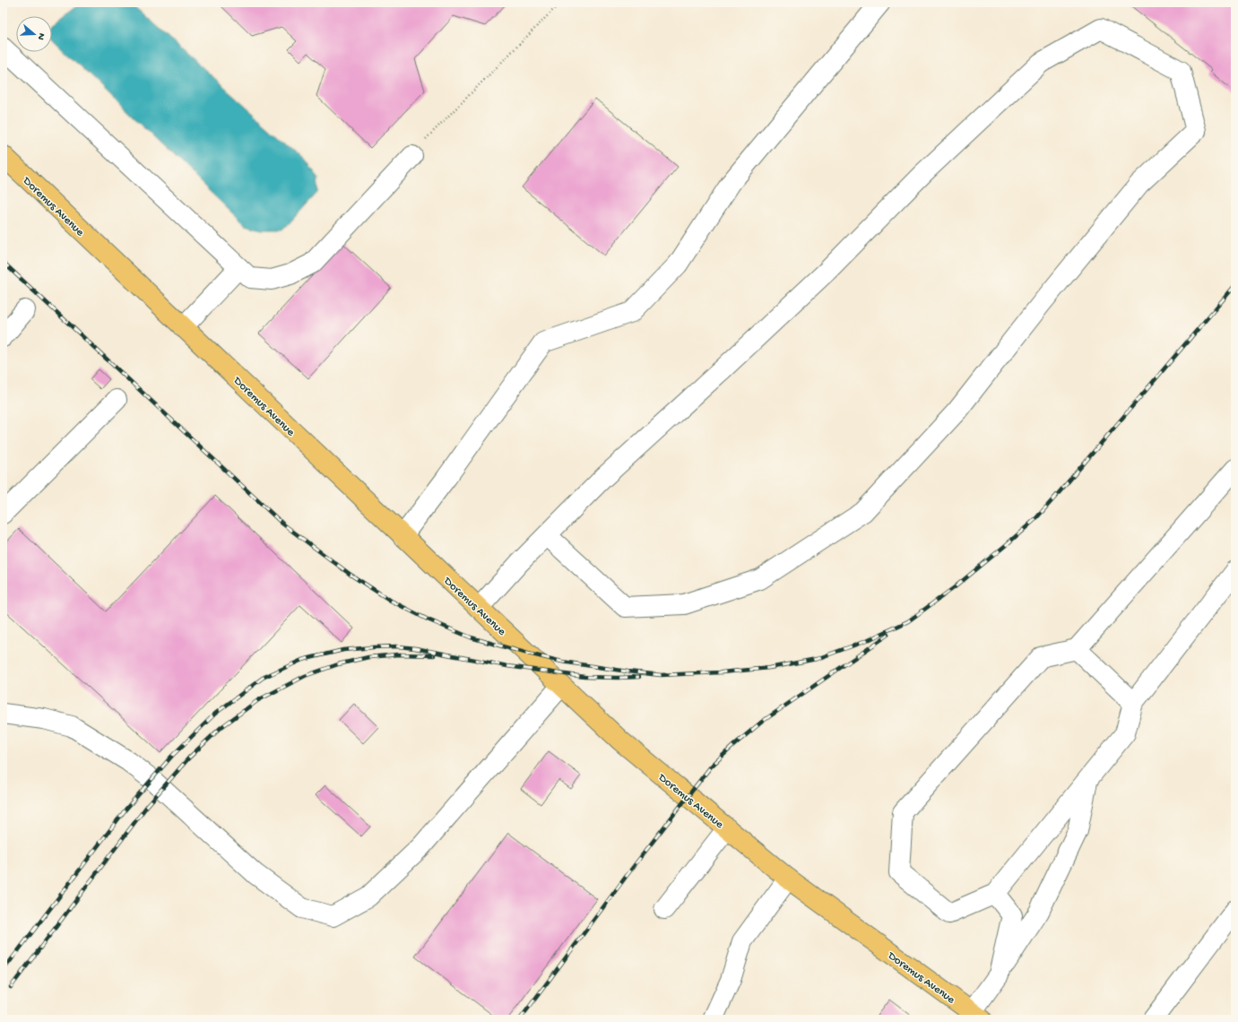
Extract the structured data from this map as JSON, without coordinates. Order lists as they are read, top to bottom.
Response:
{
  "streets": {
    "main road": ["Doremus Avenue"]
  },
  "north": "right"
}
